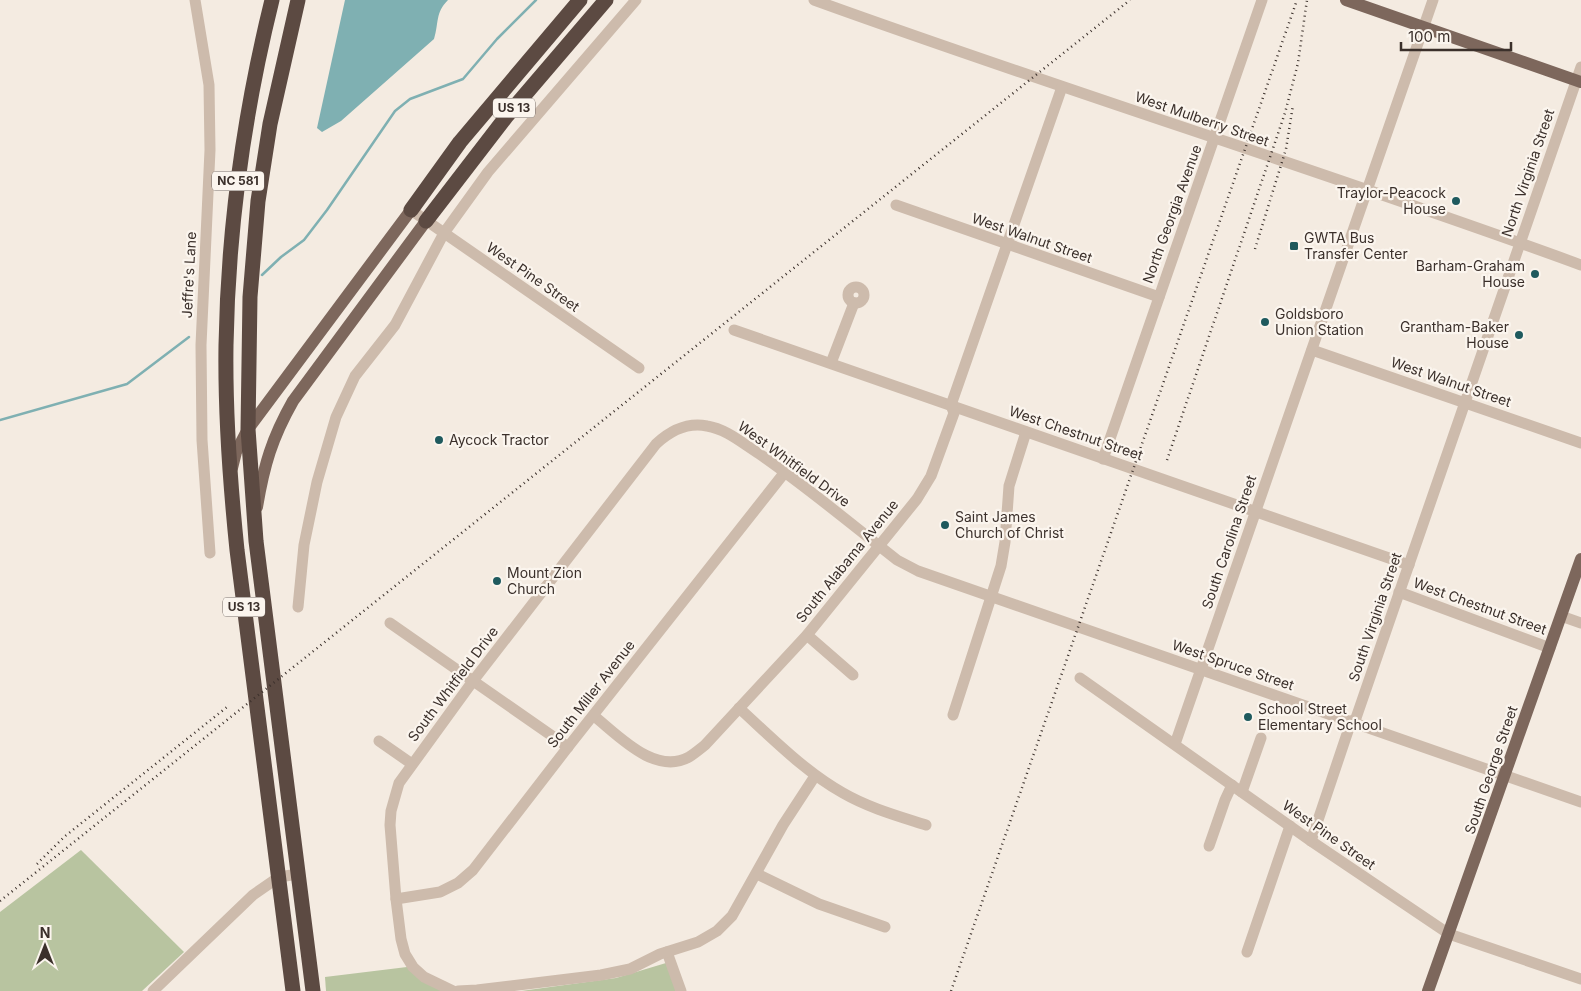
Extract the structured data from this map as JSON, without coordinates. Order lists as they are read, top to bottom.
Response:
{
  "streets": {
    "highway": ["US 13", "NC 581"],
    "main road": ["South George Street"],
    "street": [
      "West Mulberry Street",
      "North Virginia Street",
      "North Georgia Avenue",
      "West Walnut Street",
      "Jeffre's Lane",
      "West Pine Street",
      "West Chestnut Street",
      "West Whitfield Drive",
      "South Carolina Street",
      "South Alabama Avenue",
      "South Virginia Street",
      "West Spruce Street",
      "South Whitfield Drive",
      "South Miller Avenue"
    ]
  },
  "crossings": [
    ["US 13", "NC 581"],
    ["US 13", "West Pine Street"],
    ["West Mulberry Street", "North Virginia Street"],
    ["West Mulberry Street", "North Georgia Avenue"],
    ["West Mulberry Street", "South Carolina Street"],
    ["West Mulberry Street", "South Alabama Avenue"],
    ["North Virginia Street", "West Walnut Street"],
    ["North Virginia Street", "South Virginia Street"],
    ["North Georgia Avenue", "West Walnut Street"],
    ["North Georgia Avenue", "West Chestnut Street"],
    ["West Walnut Street", "South Carolina Street"],
    ["West Walnut Street", "South Alabama Avenue"],
    ["West Walnut Street", "South Virginia Street"],
    ["West Pine Street", "South Carolina Street"],
    ["West Pine Street", "South Virginia Street"],
    ["West Pine Street", "South George Street"],
    ["West Chestnut Street", "South Carolina Street"],
    ["West Chestnut Street", "South Alabama Avenue"],
    ["West Chestnut Street", "South Virginia Street"],
    ["West Chestnut Street", "South George Street"],
    ["West Whitfield Drive", "South Alabama Avenue"],
    ["West Whitfield Drive", "West Spruce Street"],
    ["West Whitfield Drive", "South Whitfield Drive"],
    ["West Whitfield Drive", "South Miller Avenue"],
    ["South Carolina Street", "West Spruce Street"],
    ["South Alabama Avenue", "West Spruce Street"],
    ["South Alabama Avenue", "South Miller Avenue"],
    ["South Virginia Street", "West Spruce Street"],
    ["West Spruce Street", "South George Street"],
    ["South Whitfield Drive", "South Miller Avenue"]
  ],
  "places": {
    "other": [
      "Traylor-Peacock House",
      "Barham-Graham House",
      "Goldsboro Union Station",
      "Grantham-Baker House",
      "Aycock Tractor",
      "Saint James Church of Christ",
      "Mount Zion Church",
      "School Street Elementary School"
    ],
    "transit": ["GWTA Bus Transfer Center"]
  },
  "scale_bar": "100 m",
  "north": "top"
}
